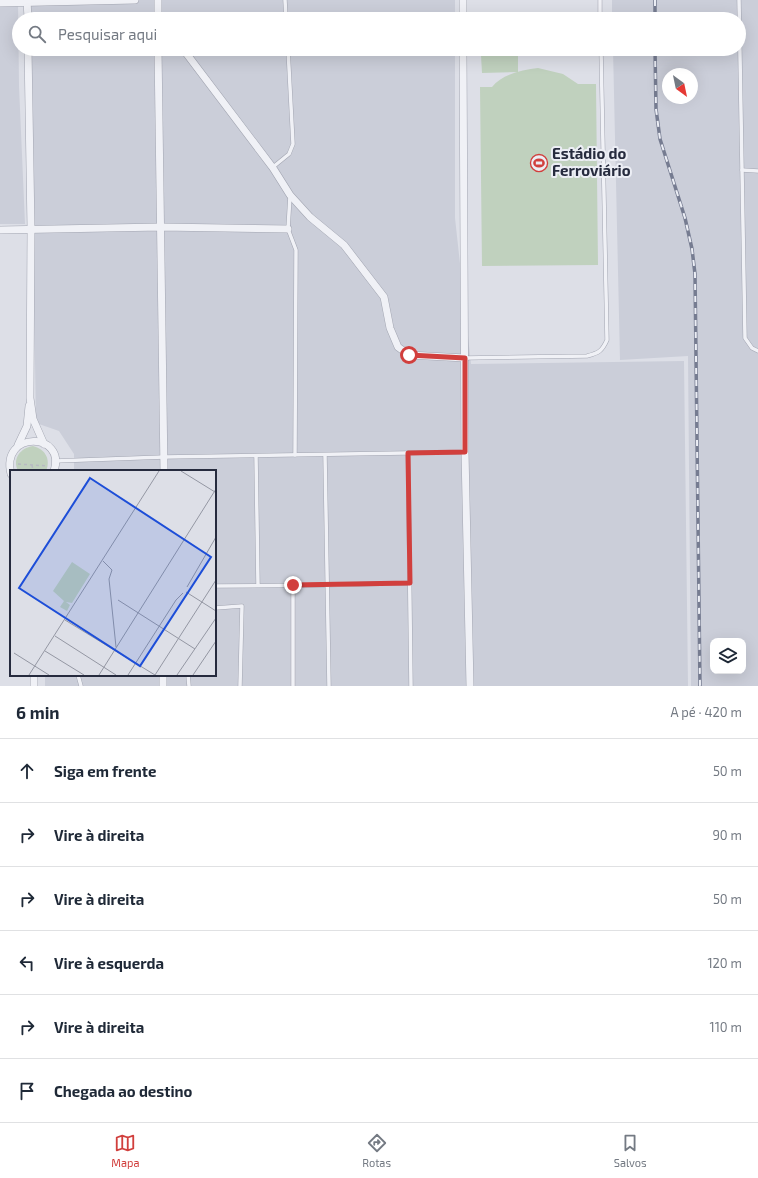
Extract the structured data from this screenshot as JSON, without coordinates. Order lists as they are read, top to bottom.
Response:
{
  "places": {
    "sports": ["Estádio do Ferroviário"]
  },
  "north": "bottom right",
  "page": {
    "search": "Pesquisar aqui",
    "heading": ["6 min", "A pé · 420 m"],
    "list": [
      ["Siga em frente", "50 m"],
      ["Vire à direita", "90 m"],
      ["Vire à direita", "50 m"],
      ["Vire à esquerda", "120 m"],
      ["Vire à direita", "110 m"],
      "Chegada ao destino"
    ],
    "nav": ["Mapa", "Rotas", "Salvos"]
  }
}
